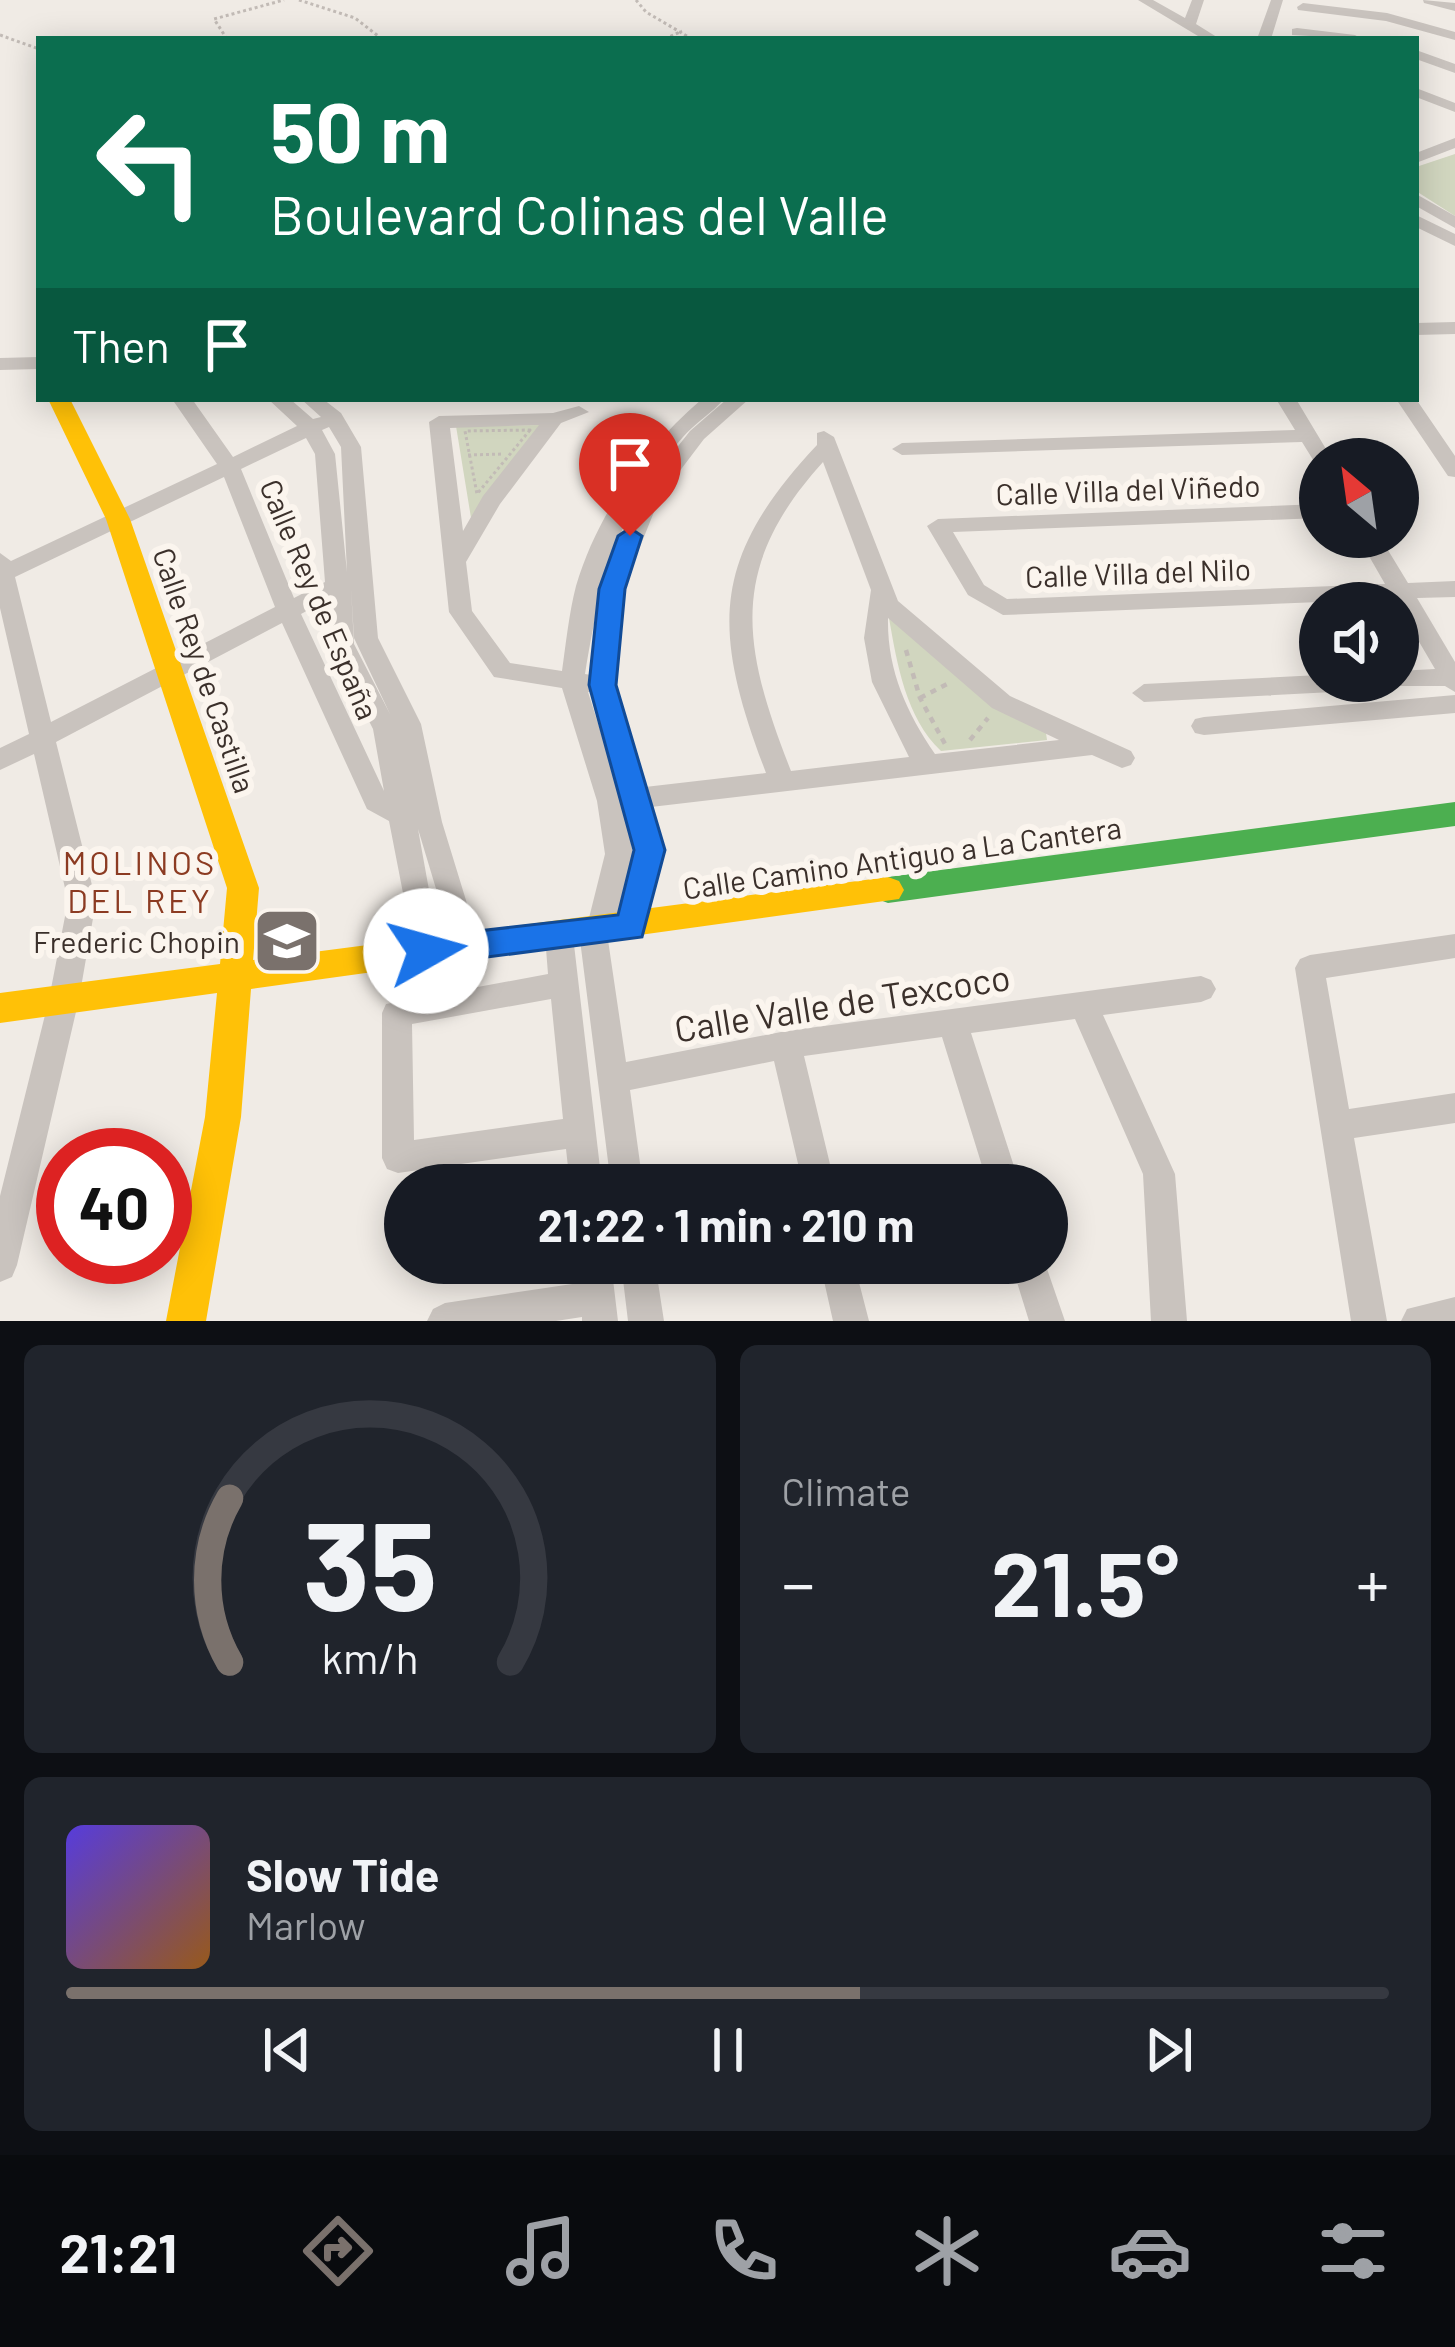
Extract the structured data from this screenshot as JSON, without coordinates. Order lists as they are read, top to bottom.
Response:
{
  "streets": {
    "street": [
      "Calle Villa del Viñedo",
      "Calle Villa del Nilo",
      "Calle Rey de España",
      "Calle Rey de Castilla",
      "Calle Camino Antiguo a La Cantera",
      "Calle Valle de Texcoco"
    ]
  },
  "crossings": [
    ["Calle Villa del Viñedo", "Calle Villa del Nilo"],
    ["Calle Rey de Castilla", "Calle Camino Antiguo a La Cantera"]
  ],
  "districts": ["MOLINOS DEL REY"],
  "places": {
    "school or university": ["Frederic Chopin"]
  },
  "north": "top left",
  "page": {
    "turn": ["50 m", "Boulevard Colinas del Valle"],
    "then": "Then",
    "limit": "40",
    "trip": "21:22 · 1 min · 210 m",
    "tile": "Climate",
    "heat": ["−", "21.5°", "+"],
    "song": ["Slow Tide", "Marlow"],
    "tabs": "21:21",
    "gauge": ["35", "km/h"]
  }
}
